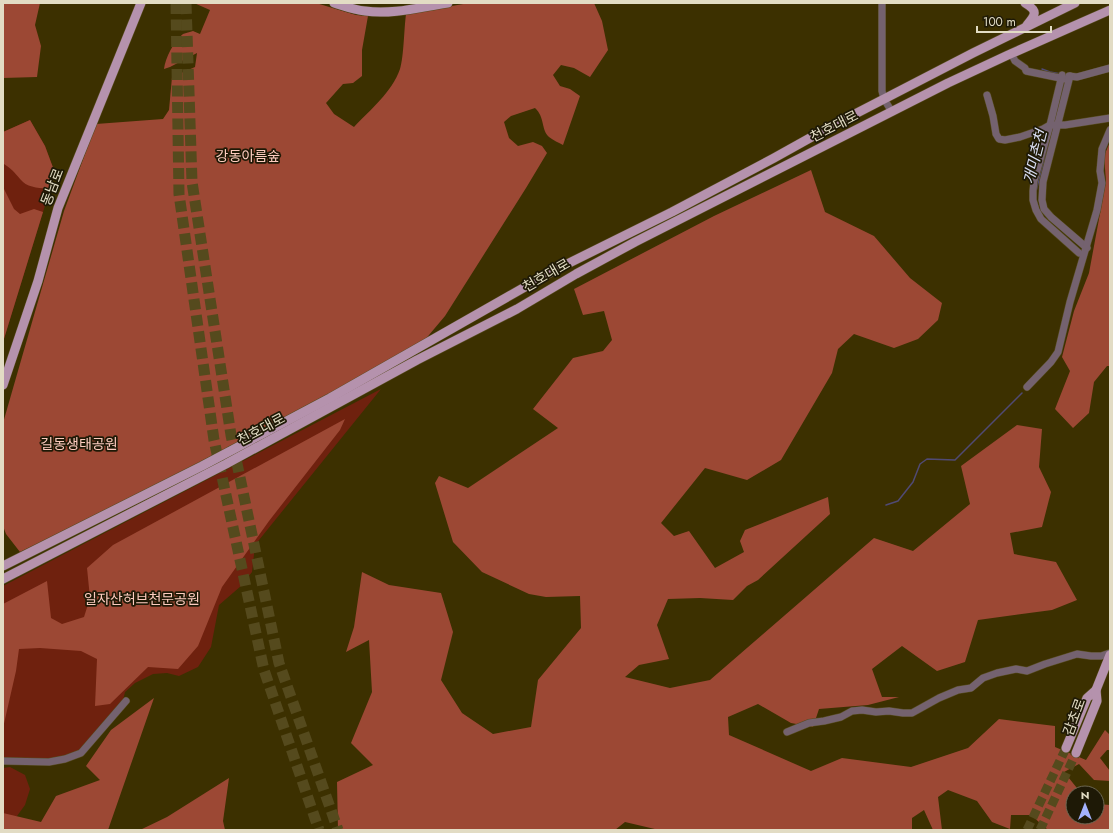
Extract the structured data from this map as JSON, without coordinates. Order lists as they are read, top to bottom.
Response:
{
  "streets": {
    "main road": ["천호대로", "동남로", "감초로"]
  },
  "water": ["개미촌천"],
  "parks": ["강동아름숲", "길동생태공원", "일자산허브천문공원"],
  "scale_bar": "100 m",
  "north": "top"
}
